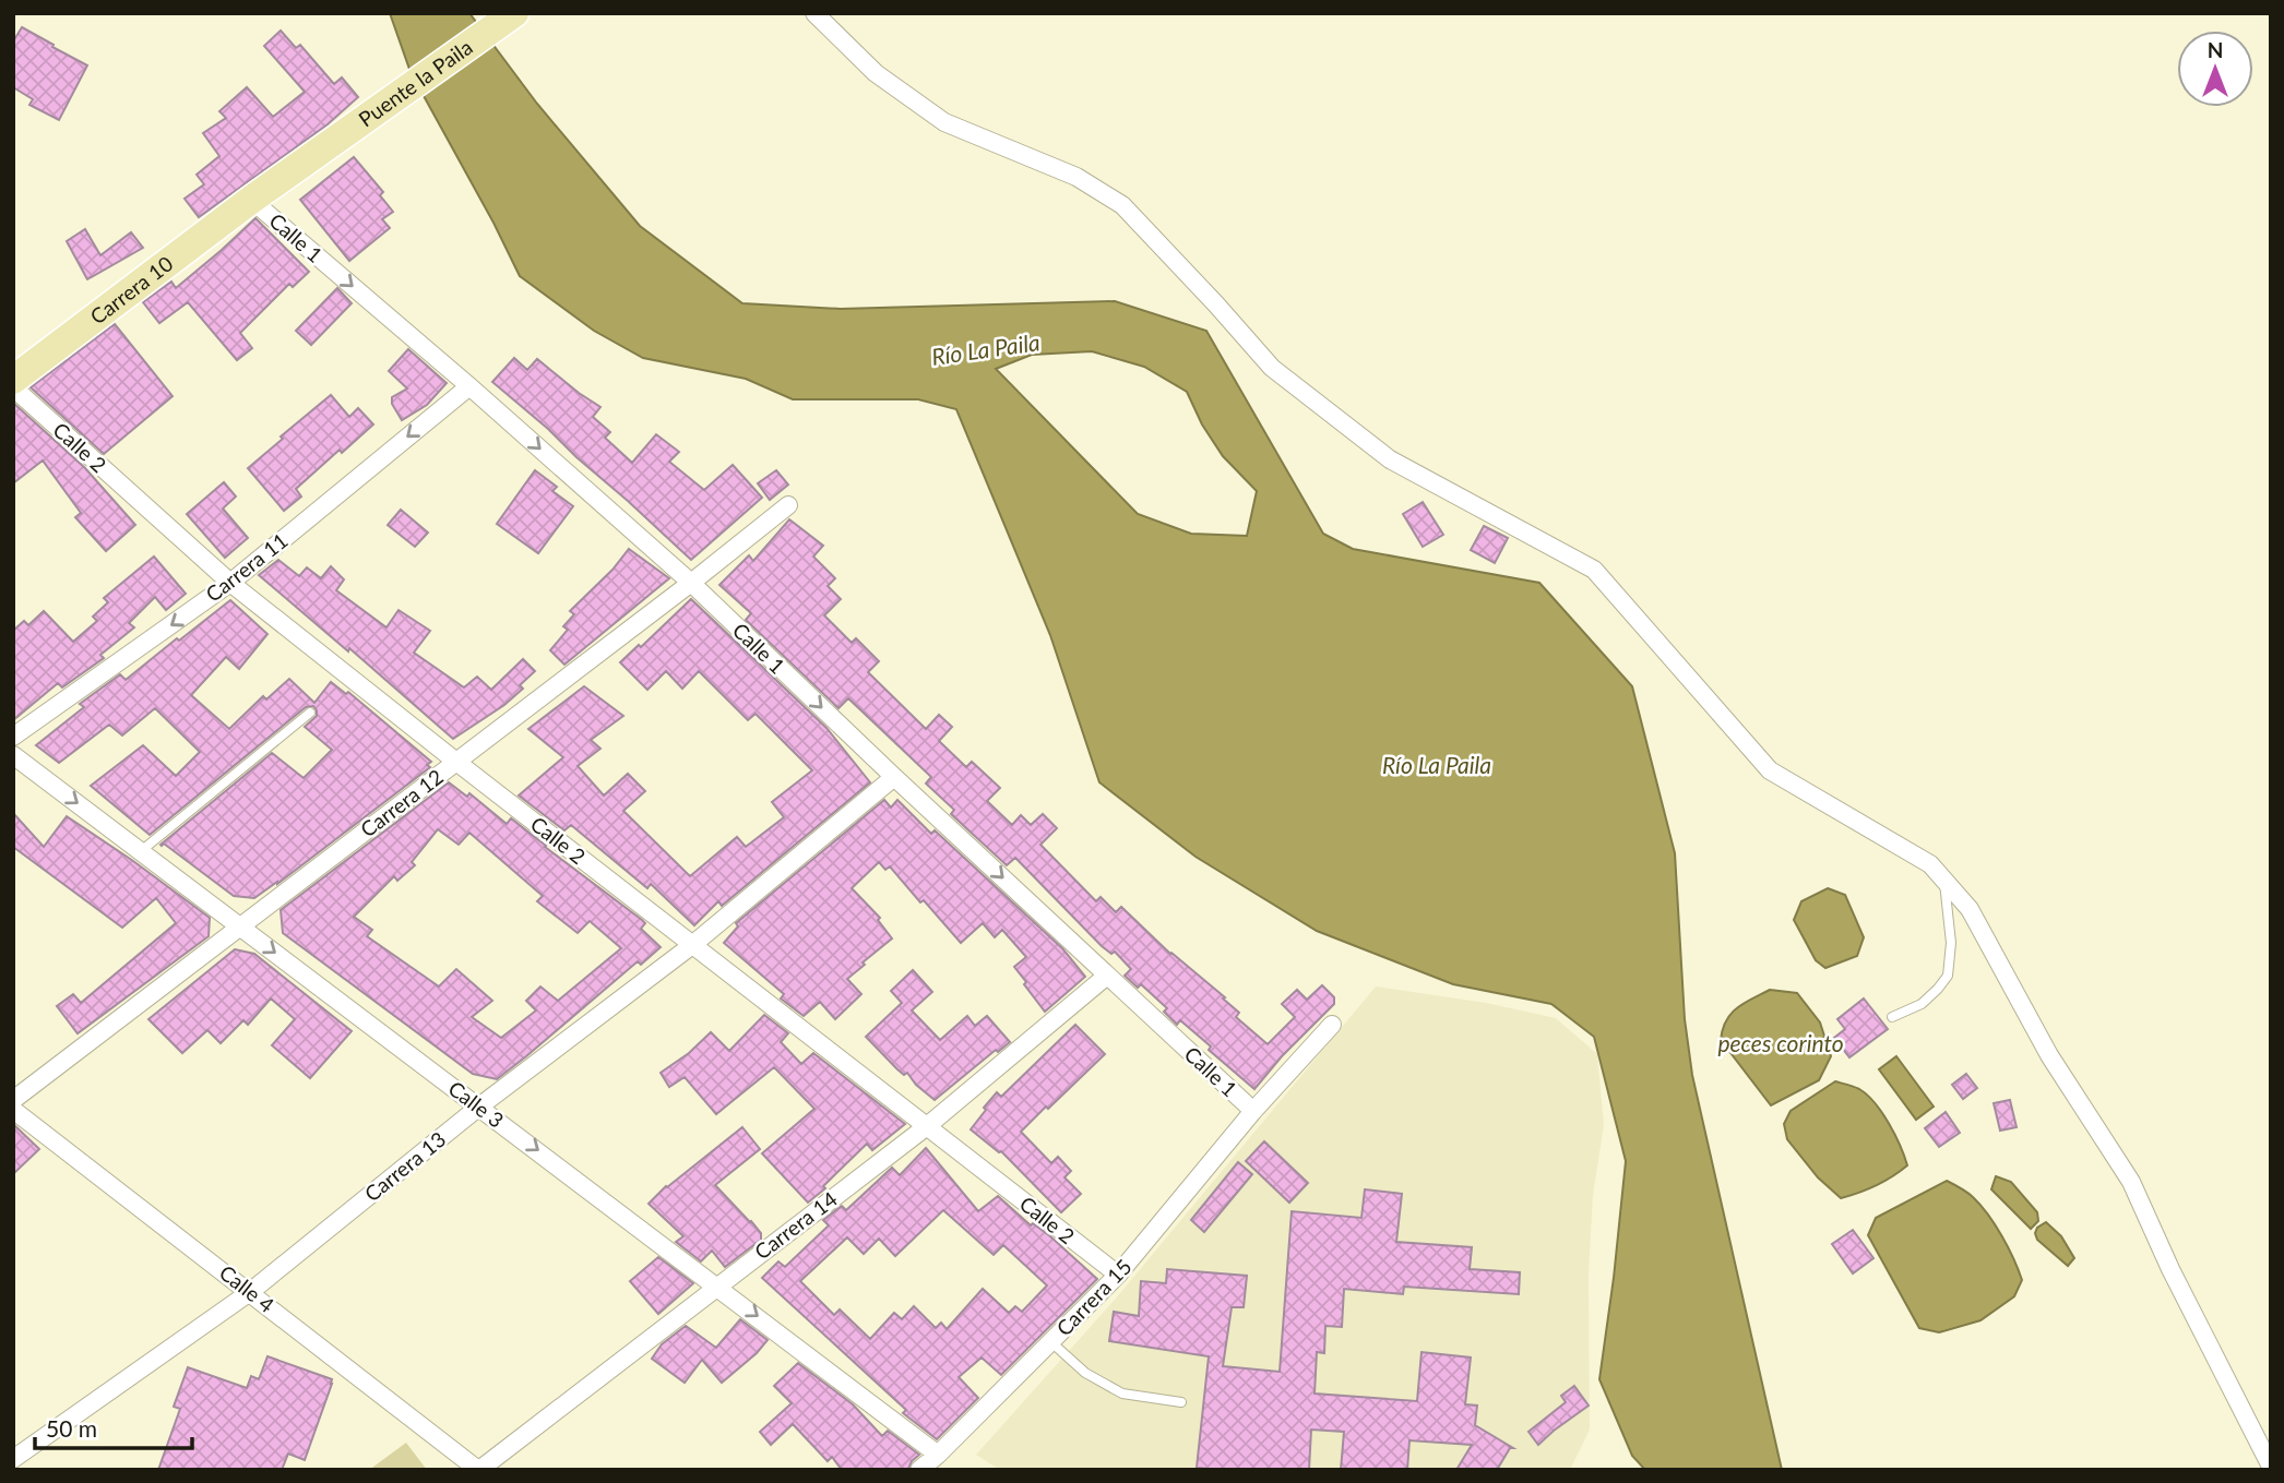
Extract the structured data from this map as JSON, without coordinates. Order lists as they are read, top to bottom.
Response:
{
  "streets": {
    "main road": ["Puente la Paila", "Carrera 10"],
    "street": [
      "Calle 1",
      "Calle 2",
      "Carrera 11",
      "Carrera 12",
      "Calle 3",
      "Carrera 13",
      "Carrera 14",
      "Calle 4",
      "Carrera 15"
    ]
  },
  "crossings": [
    ["Puente la Paila", "Calle 1"],
    ["Puente la Paila", "Carrera 10"],
    ["Calle 1", "Carrera 10"],
    ["Calle 1", "Carrera 11"],
    ["Calle 1", "Carrera 12"],
    ["Calle 1", "Carrera 13"],
    ["Calle 1", "Carrera 14"],
    ["Calle 1", "Carrera 15"],
    ["Calle 2", "Carrera 11"],
    ["Calle 2", "Carrera 12"],
    ["Calle 2", "Carrera 13"],
    ["Calle 2", "Carrera 14"],
    ["Calle 2", "Carrera 15"],
    ["Carrera 12", "Calle 3"],
    ["Calle 3", "Carrera 13"],
    ["Calle 3", "Carrera 14"],
    ["Calle 3", "Carrera 15"],
    ["Carrera 13", "Calle 4"],
    ["Carrera 14", "Calle 4"]
  ],
  "one_way": ["Calle 1", "Carrera 11", "Calle 3"],
  "water": ["Río La Paila", "peces corinto"],
  "scale_bar": "50 m",
  "north": "top"
}
